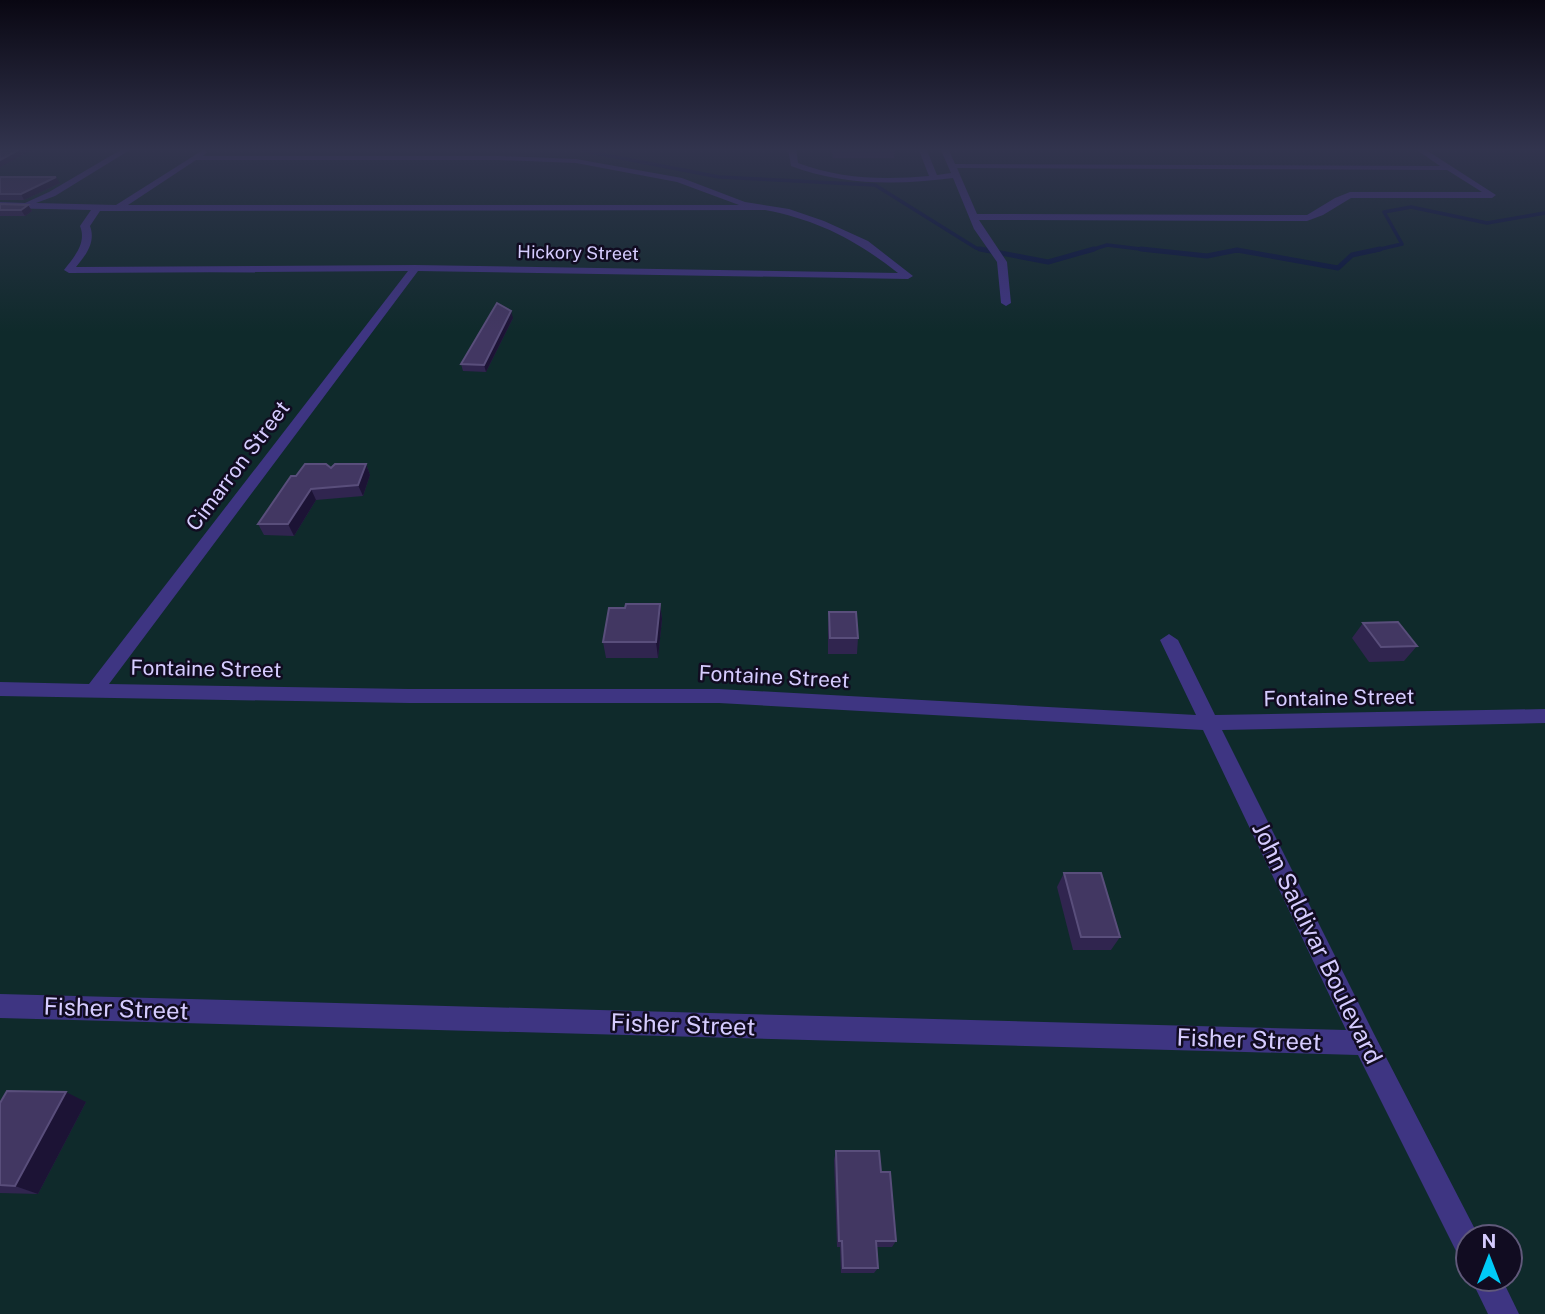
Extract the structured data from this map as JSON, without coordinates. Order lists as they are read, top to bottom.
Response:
{
  "streets": {
    "street": [
      "Hickory Street",
      "Cimarron Street",
      "Fontaine Street",
      "John Saldivar Boulevard",
      "Fisher Street"
    ]
  },
  "crossings": [
    ["Hickory Street", "Cimarron Street"],
    ["Cimarron Street", "Fontaine Street"],
    ["Fontaine Street", "John Saldivar Boulevard"],
    ["John Saldivar Boulevard", "Fisher Street"]
  ],
  "north": "top"
}
